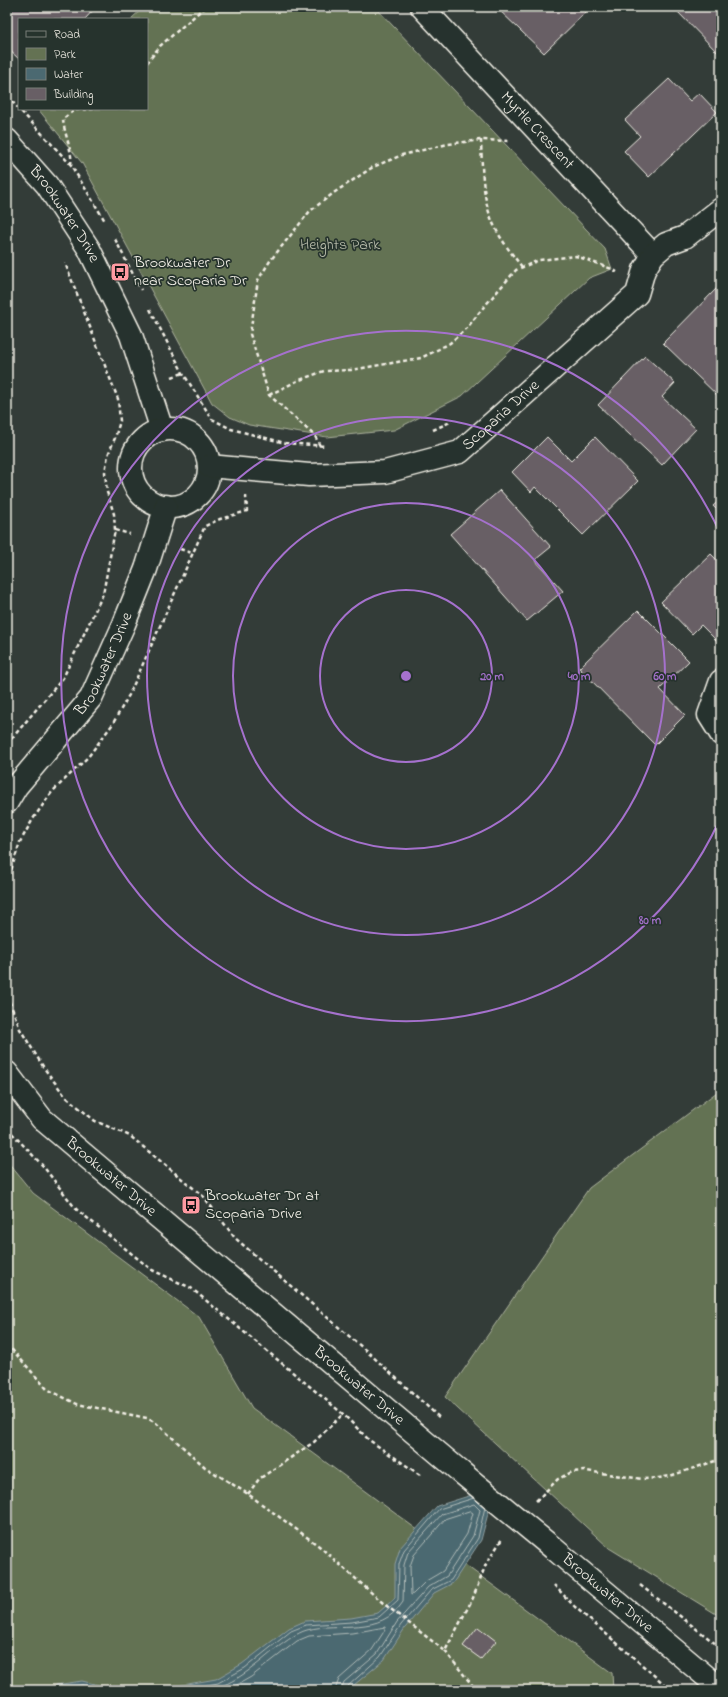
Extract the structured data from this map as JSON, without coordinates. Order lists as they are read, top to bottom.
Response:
{
  "streets": {
    "street": ["Myrtle Crescent", "Brookwater Drive", "Scoparia Drive"]
  },
  "crossings": [
    ["Myrtle Crescent", "Scoparia Drive"],
    ["Brookwater Drive", "Scoparia Drive"]
  ],
  "parks": ["Heights Park"],
  "places": {
    "bus stop": ["Brookwater Dr near Scoparia Dr", "Brookwater Dr at Scoparia Drive"]
  },
  "legend": [
    "Road",
    "Park",
    "Water",
    "Building"
  ],
  "rings": [
    "20 m",
    "40 m",
    "60 m",
    "80 m"
  ]
}
